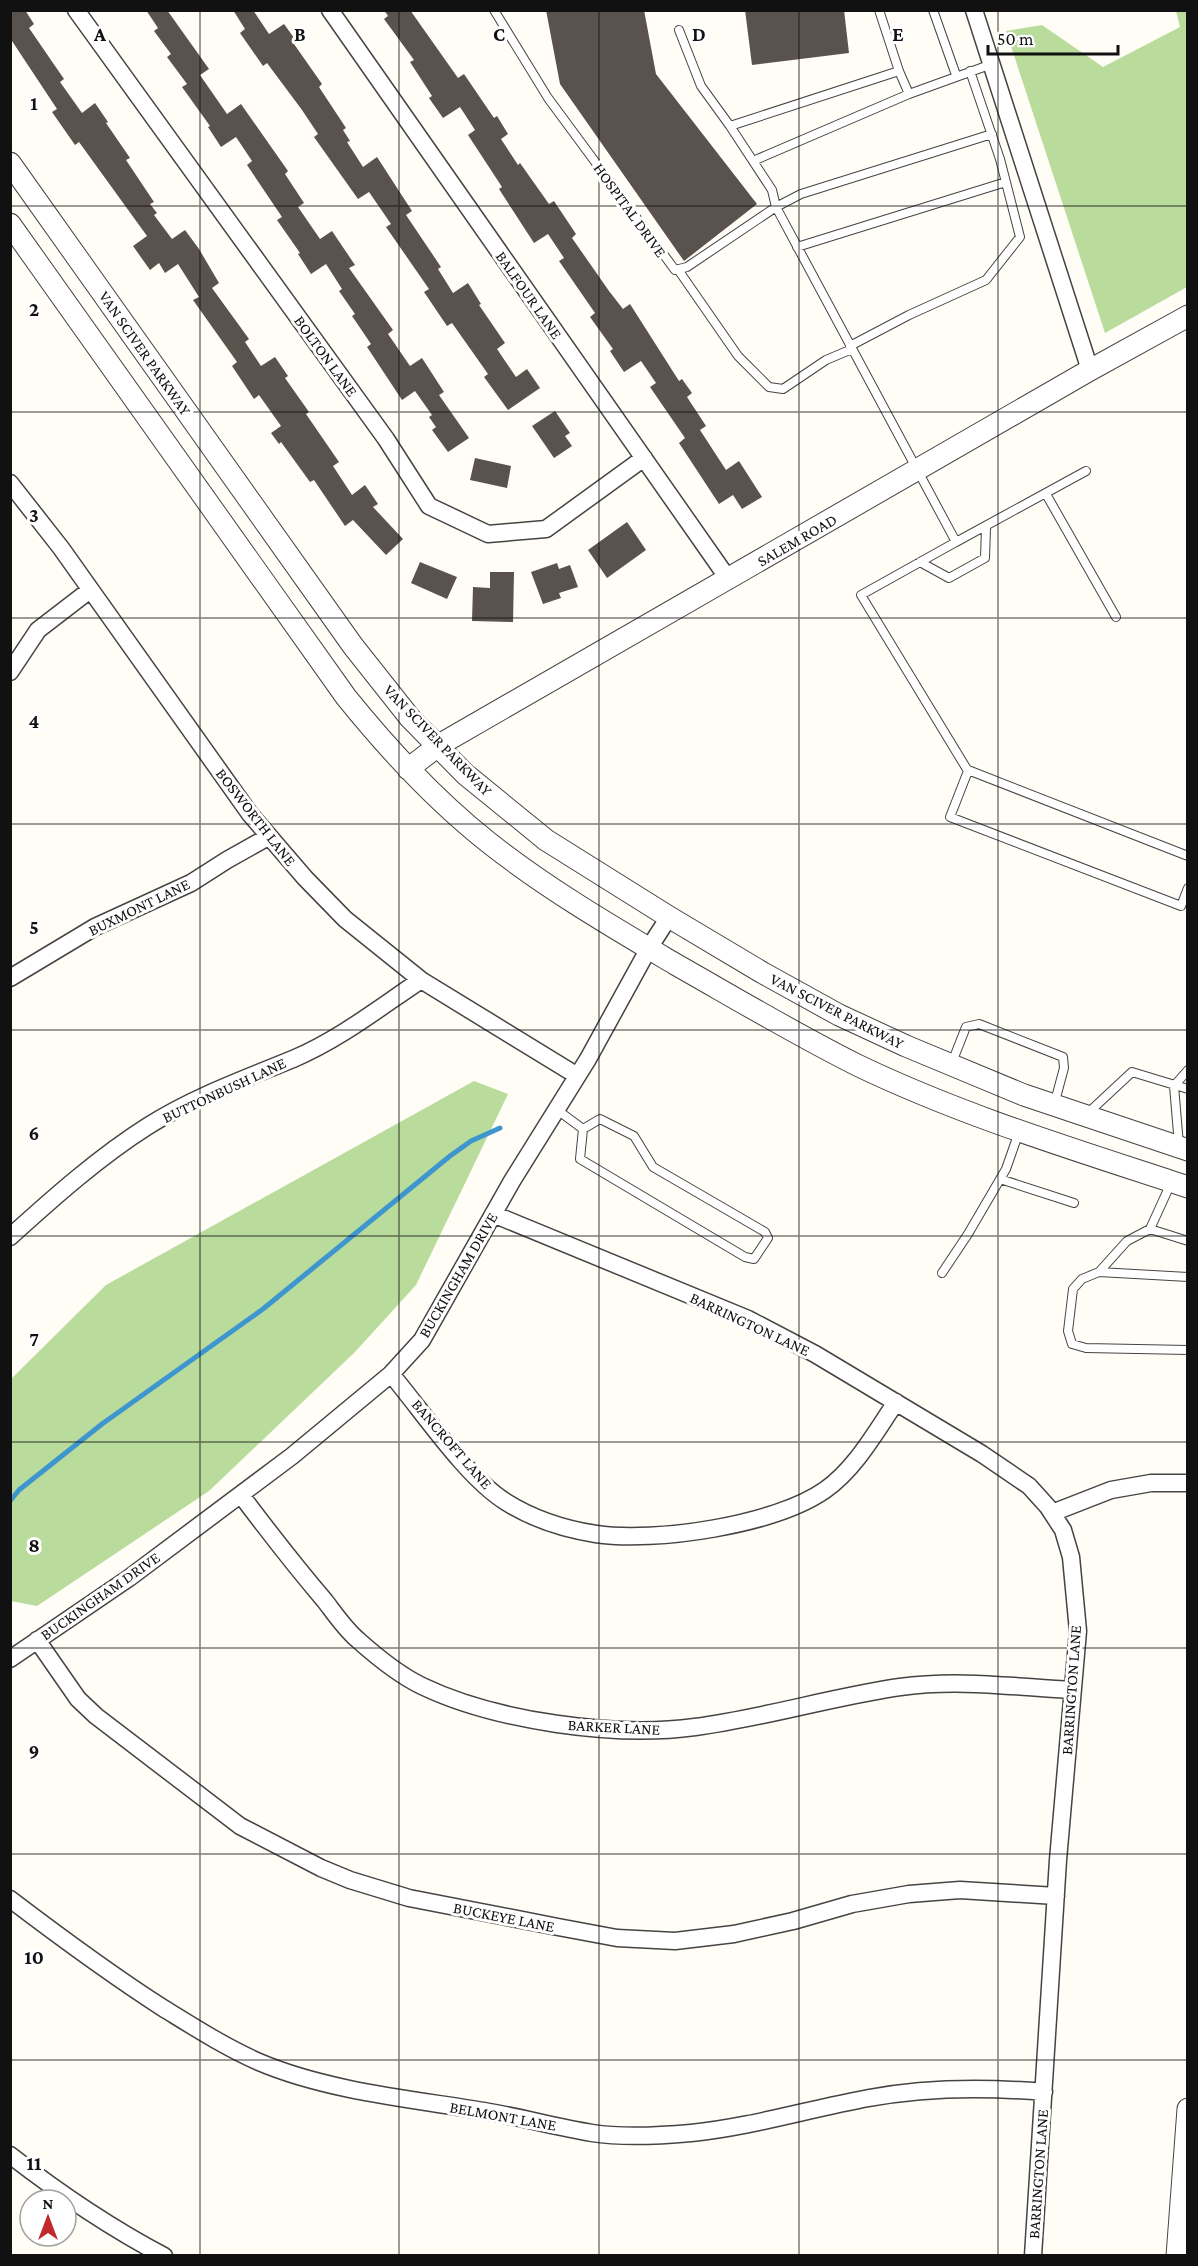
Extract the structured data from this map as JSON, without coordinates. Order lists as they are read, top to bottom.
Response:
{
  "streets": {
    "street": [
      "BALFOUR LANE",
      "VAN SCIVER PARKWAY",
      "BOLTON LANE",
      "SALEM ROAD",
      "BOSWORTH LANE",
      "BUXMONT LANE",
      "BUTTONBUSH LANE",
      "BUCKINGHAM DRIVE",
      "BARRINGTON LANE",
      "BANCROFT LANE",
      "BARKER LANE",
      "BUCKEYE LANE",
      "BELMONT LANE"
    ],
    "lane": ["HOSPITAL DRIVE"]
  },
  "crossings": [
    ["BALFOUR LANE", "BOLTON LANE"],
    ["BALFOUR LANE", "SALEM ROAD"],
    ["VAN SCIVER PARKWAY", "SALEM ROAD"],
    ["VAN SCIVER PARKWAY", "BUCKINGHAM DRIVE"],
    ["BOSWORTH LANE", "BUXMONT LANE"],
    ["BOSWORTH LANE", "BUTTONBUSH LANE"],
    ["BOSWORTH LANE", "BUCKINGHAM DRIVE"],
    ["BUCKINGHAM DRIVE", "BARRINGTON LANE"],
    ["BUCKINGHAM DRIVE", "BANCROFT LANE"],
    ["BUCKINGHAM DRIVE", "BARKER LANE"],
    ["BUCKINGHAM DRIVE", "BUCKEYE LANE"],
    ["BARRINGTON LANE", "BANCROFT LANE"],
    ["BARRINGTON LANE", "BARKER LANE"],
    ["BARRINGTON LANE", "BUCKEYE LANE"],
    ["BARRINGTON LANE", "BELMONT LANE"]
  ],
  "scale_bar": "50 m",
  "north": "top",
  "grid": {
    "columns": [
      "A",
      "B",
      "C",
      "D",
      "E"
    ],
    "rows": [
      "1",
      "2",
      "3",
      "4",
      "5",
      "6",
      "7",
      "8",
      "9",
      "10",
      "11"
    ]
  }
}
